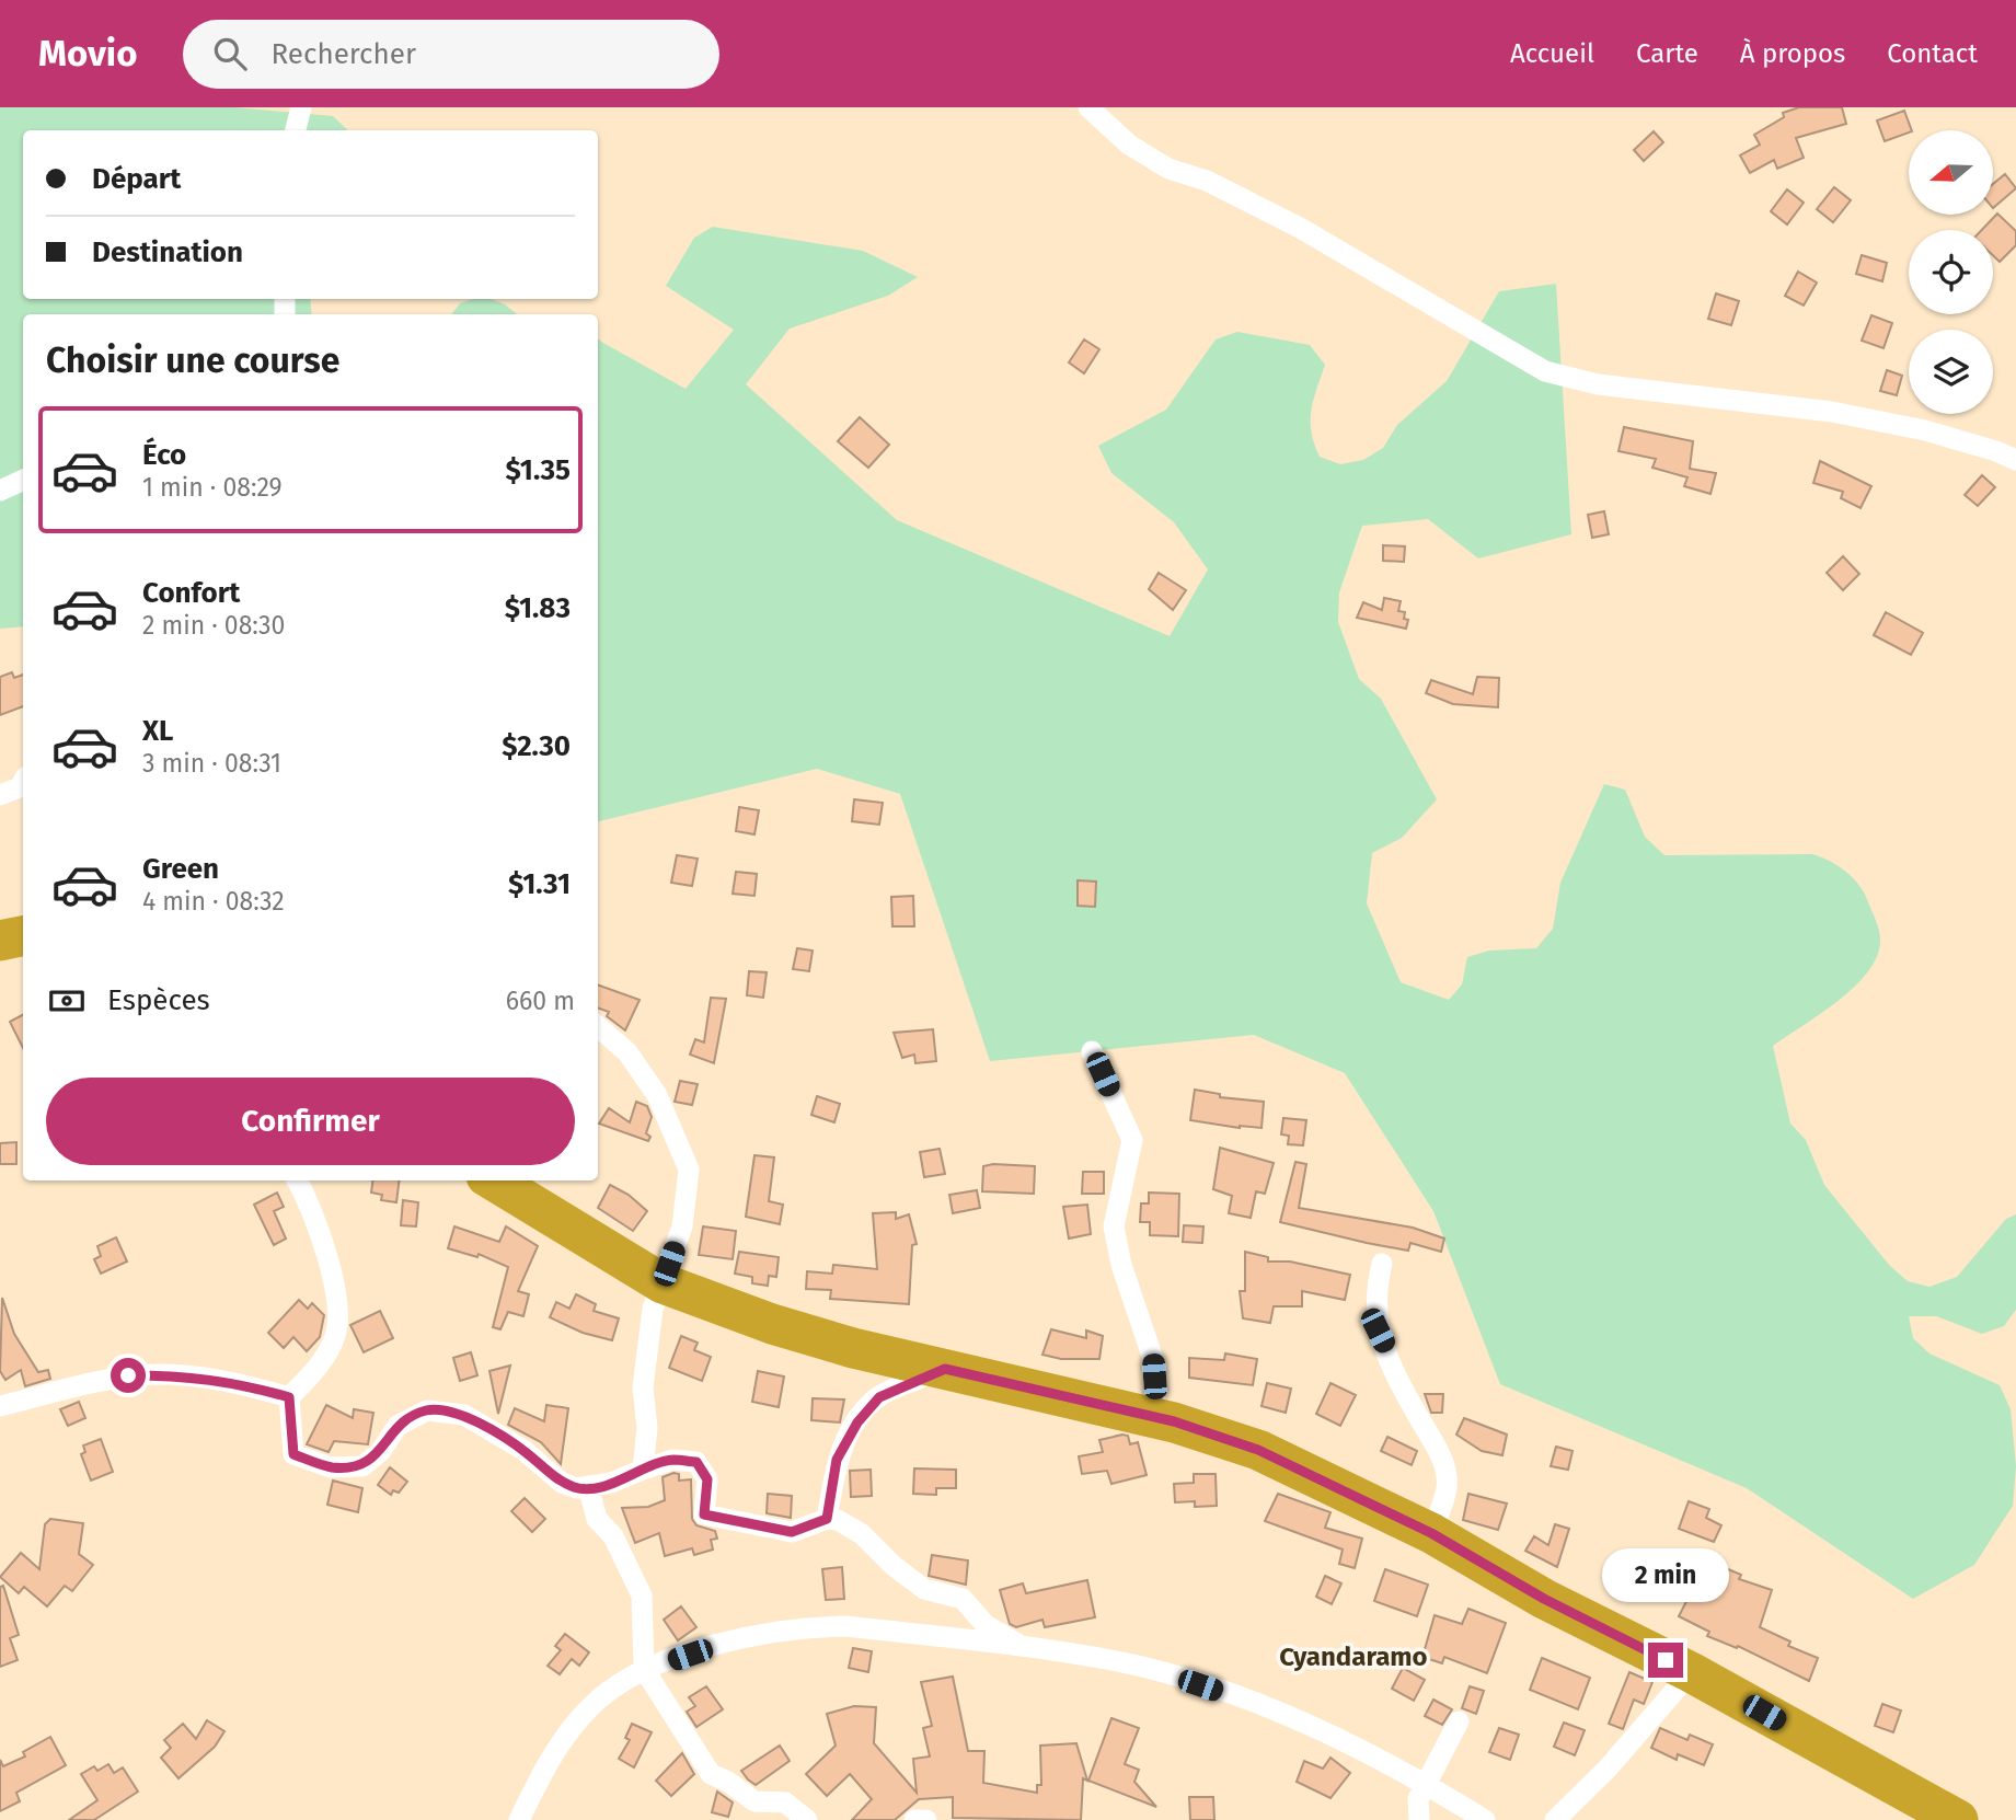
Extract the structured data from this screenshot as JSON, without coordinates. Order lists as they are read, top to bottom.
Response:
{
  "districts": ["Cyandaramo"],
  "north": "left",
  "page": {
    "header": "Movio",
    "search": "Rechercher",
    "nav": [
      "Accueil",
      "Carte",
      "À propos",
      "Contact"
    ],
    "banner": ["Départ", "Destination"],
    "heading": "Choisir une course",
    "list": [
      {
        "name": "Éco",
        "note": "1 min · 08:29",
        "value": "$1.35"
      },
      {
        "name": "Confort",
        "note": "2 min · 08:30",
        "value": "$1.83"
      },
      {
        "name": "XL",
        "note": "3 min · 08:31",
        "value": "$2.30"
      },
      {
        "name": "Green",
        "note": "4 min · 08:32",
        "value": "$1.31"
      }
    ],
    "pay": ["Espèces", "660 m"],
    "buttons": "Confirmer",
    "bubble": "2 min"
  }
}
